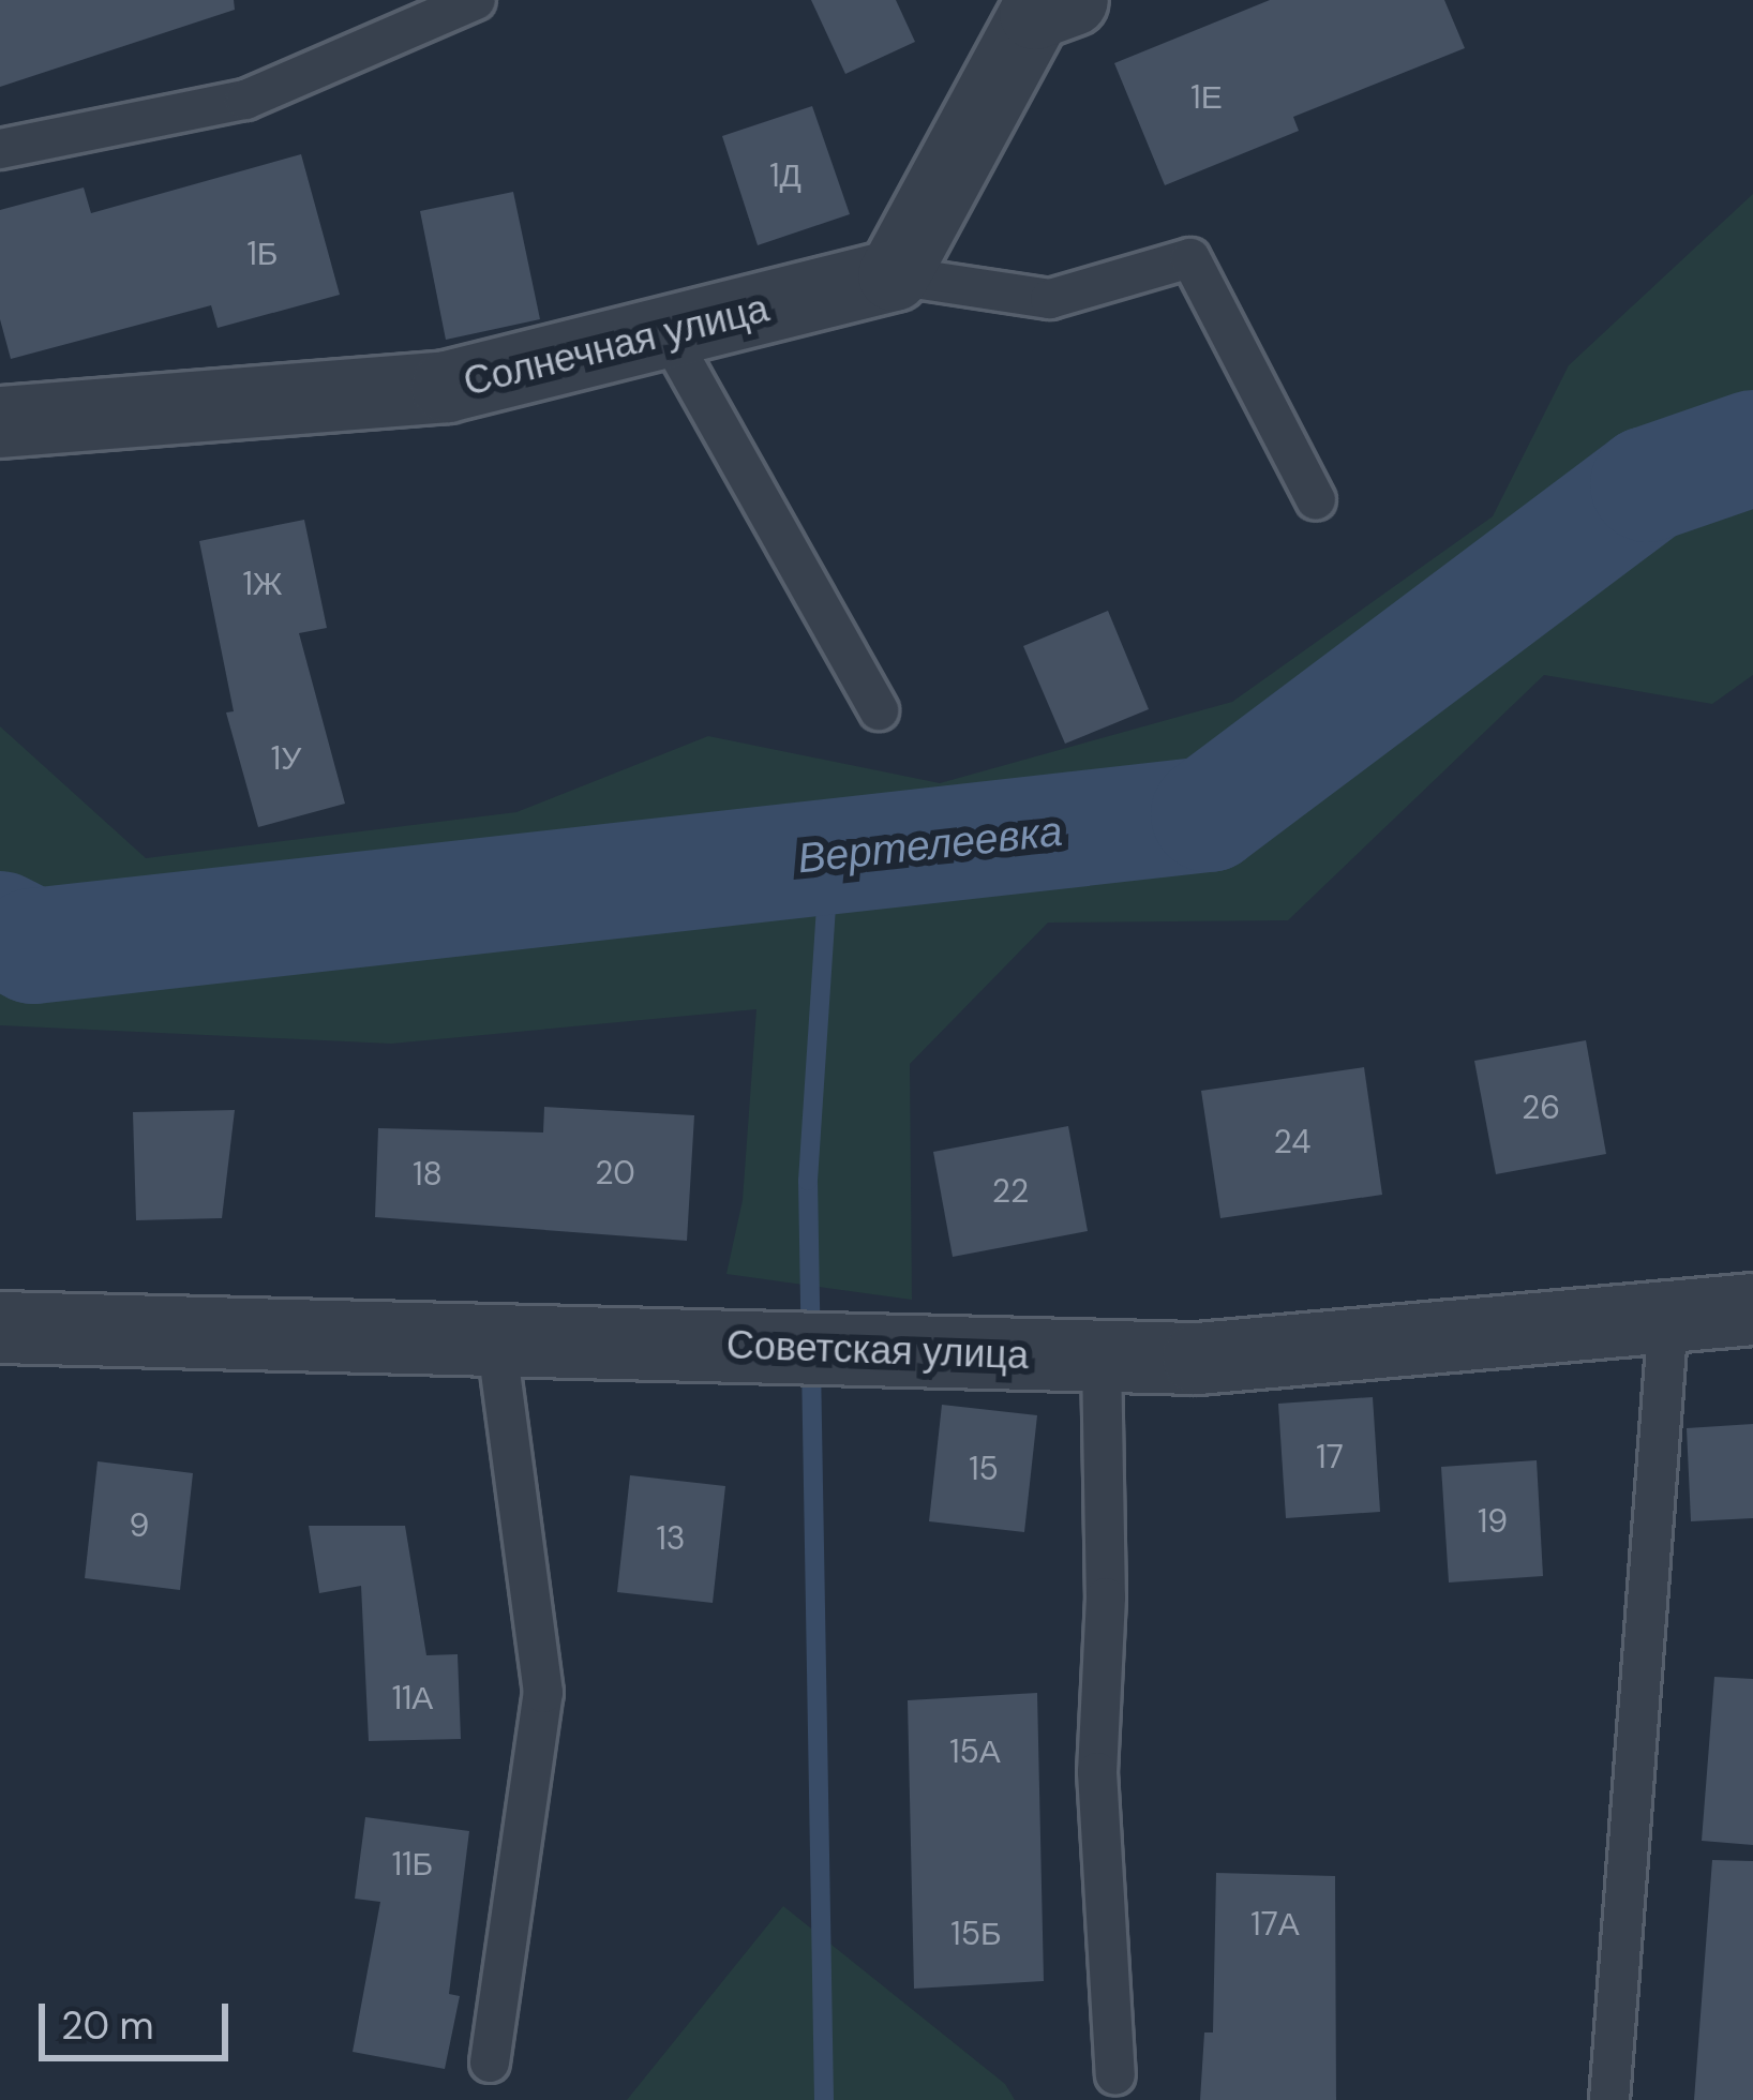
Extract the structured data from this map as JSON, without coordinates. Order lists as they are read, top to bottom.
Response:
{
  "streets": {
    "street": ["Солнечная улица", "Советская улица"]
  },
  "water": ["Вертелеевка"],
  "house_numbers": [
    "1Е",
    "1Д",
    "1Б",
    "1Ж",
    "1У",
    "26",
    "24",
    "20",
    "18",
    "22",
    "17",
    "15",
    "19",
    "9",
    "13",
    "11А",
    "15А",
    "11Б",
    "17А",
    "15Б"
  ],
  "scale_bar": "20 m"
}
